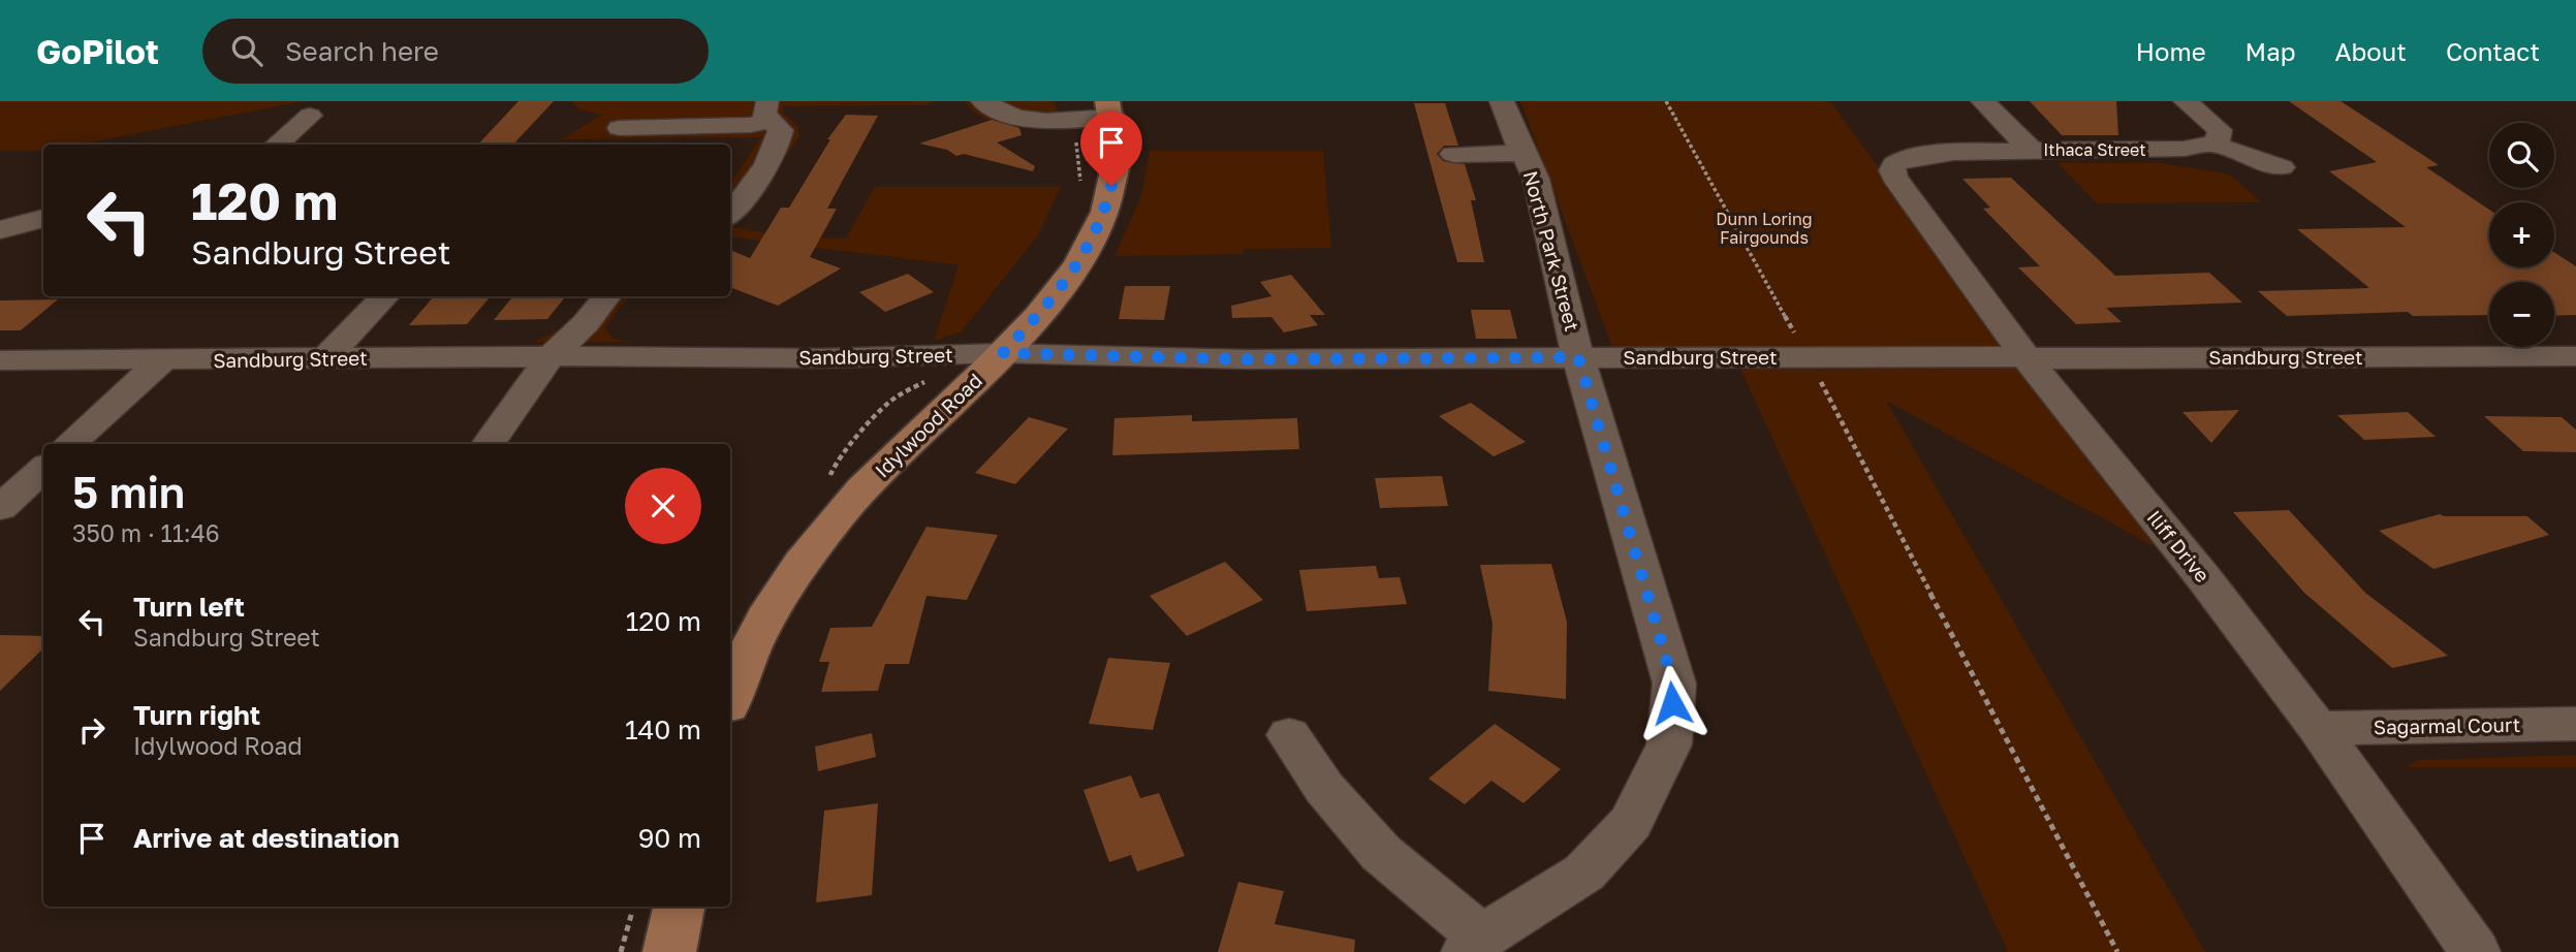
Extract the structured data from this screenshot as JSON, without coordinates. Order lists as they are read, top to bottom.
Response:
{
  "streets": {
    "main road": ["Idylwood Road"],
    "street": [
      "Ithaca Street",
      "North Park Street",
      "Sandburg Street",
      "Iliff Drive",
      "Sagarmal Court"
    ]
  },
  "crossings": [
    ["Ithaca Street", "Iliff Drive"],
    ["North Park Street", "Sandburg Street"],
    ["Sandburg Street", "Idylwood Road"],
    ["Sandburg Street", "Iliff Drive"],
    ["Iliff Drive", "Sagarmal Court"]
  ],
  "parks": ["Dunn Loring Fairgounds"],
  "page": {
    "header": "GoPilot",
    "search": "Search here",
    "nav": [
      "Home",
      "Map",
      "About",
      "Contact"
    ],
    "map_buttons": ["+", "−"],
    "turn": ["120 m", "Sandburg Street"],
    "heading": ["5 min", "350 m · 11:46"],
    "list": [
      {
        "name": "Turn left",
        "note": "Sandburg Street",
        "value": "120 m"
      },
      {
        "name": "Turn right",
        "note": "Idylwood Road",
        "value": "140 m"
      },
      {
        "name": "Arrive at destination",
        "value": "90 m"
      }
    ]
  }
}
